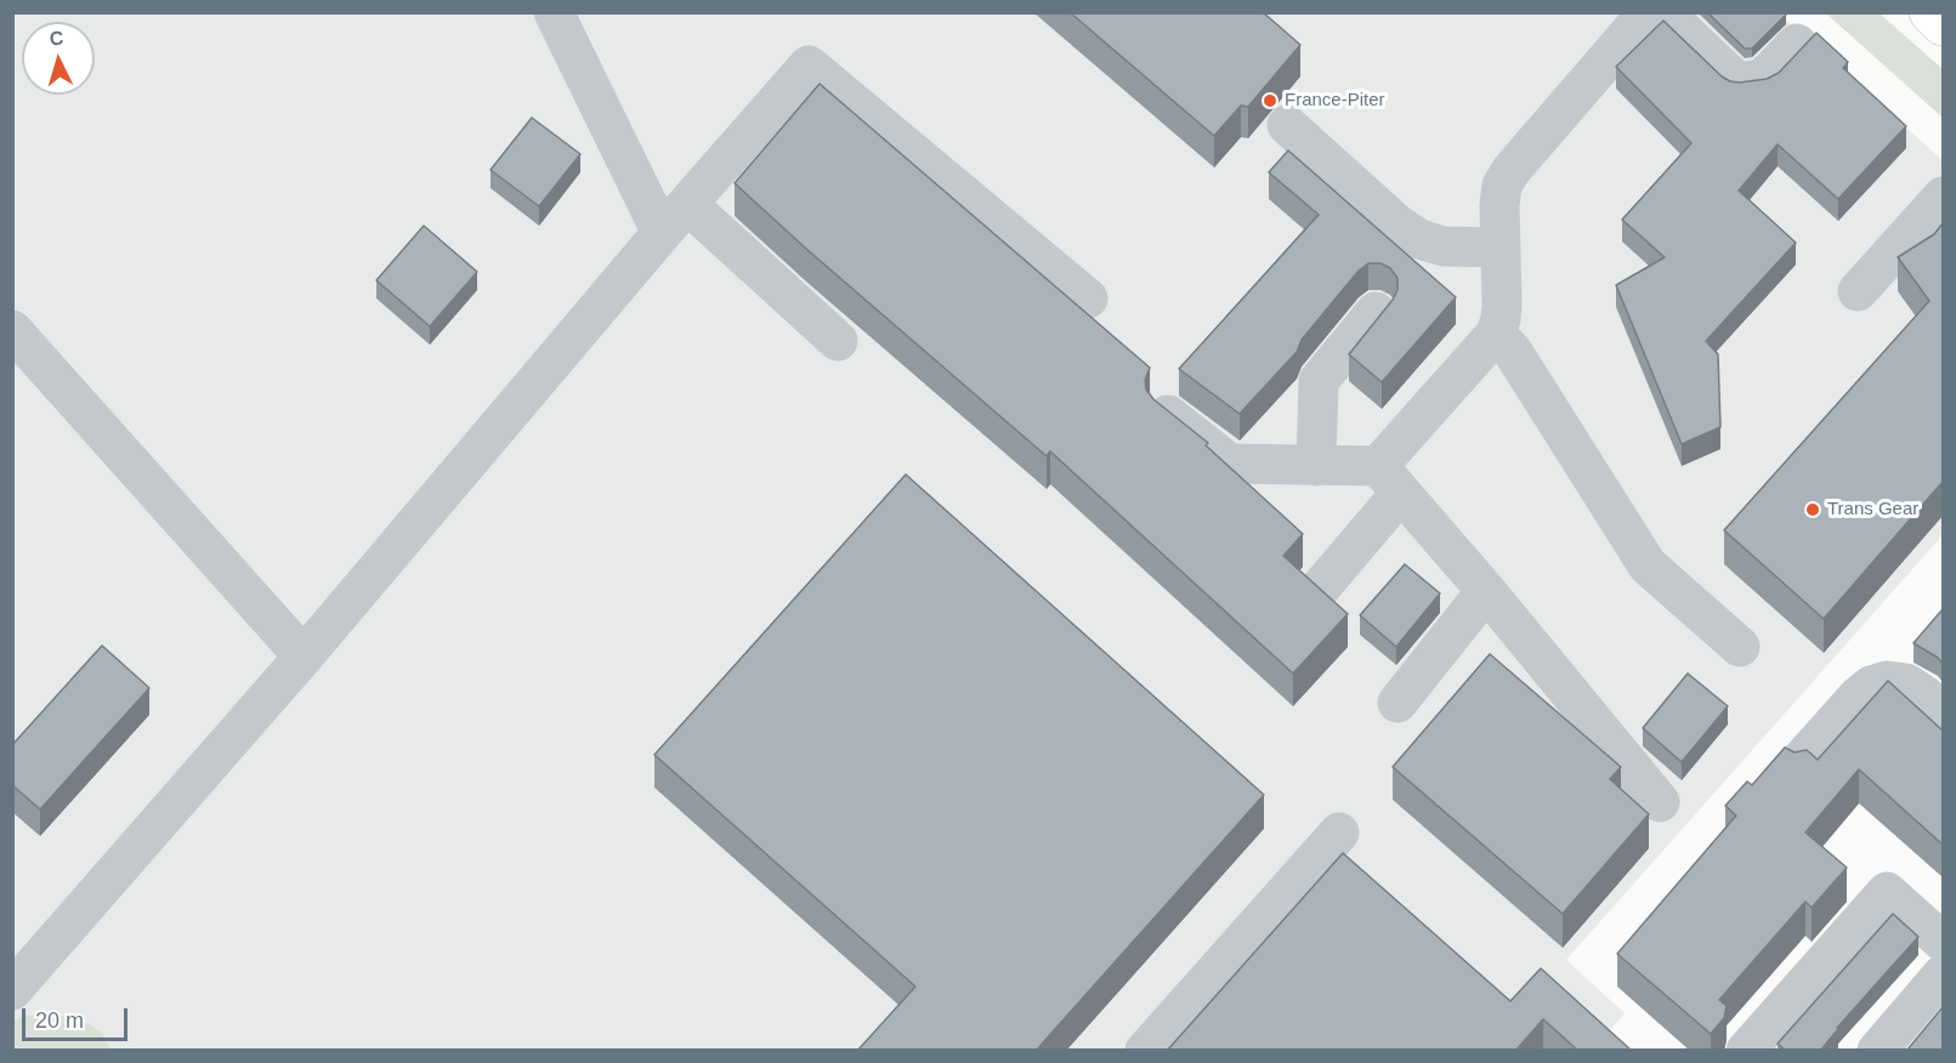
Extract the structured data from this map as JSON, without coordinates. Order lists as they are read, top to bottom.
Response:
{
  "places": ["France-Piter", "Trans Gear"],
  "scale_bar": "20 m",
  "north": "top"
}
